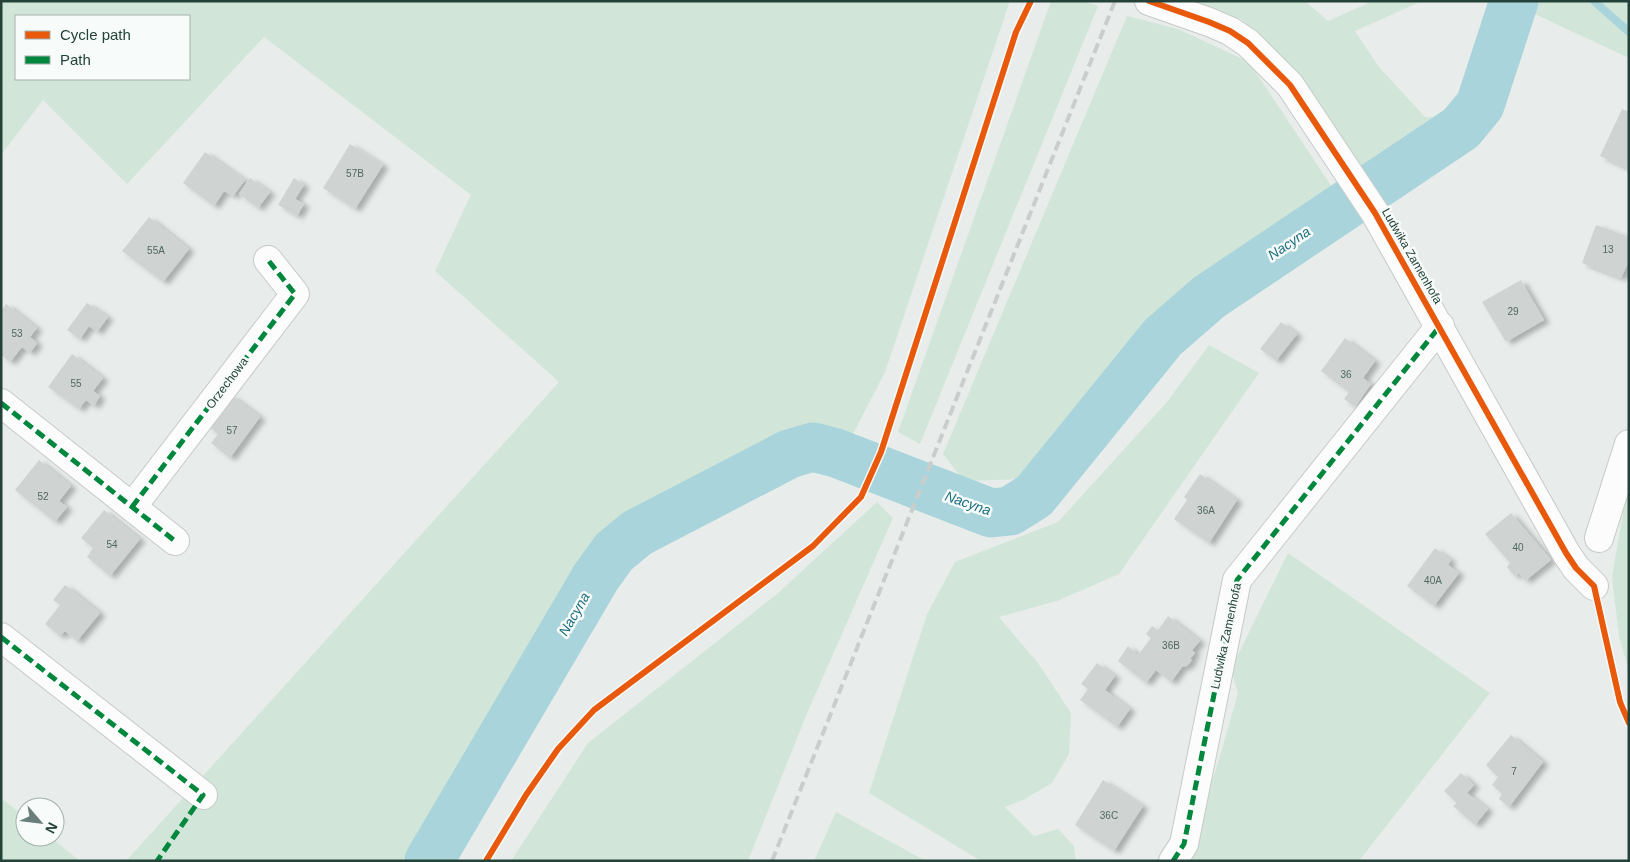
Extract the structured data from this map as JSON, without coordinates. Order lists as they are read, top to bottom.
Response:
{
  "streets": {
    "street": ["Ludwika Zamenhofa", "Orzechowa"]
  },
  "water": ["Nacyna"],
  "house_numbers": [
    "57B",
    "13",
    "55A",
    "29",
    "53",
    "36",
    "55",
    "57",
    "52",
    "36A",
    "54",
    "40",
    "40A",
    "36B",
    "7",
    "36C"
  ],
  "legend": ["Cycle path", "Path"],
  "north": "bottom right"
}
